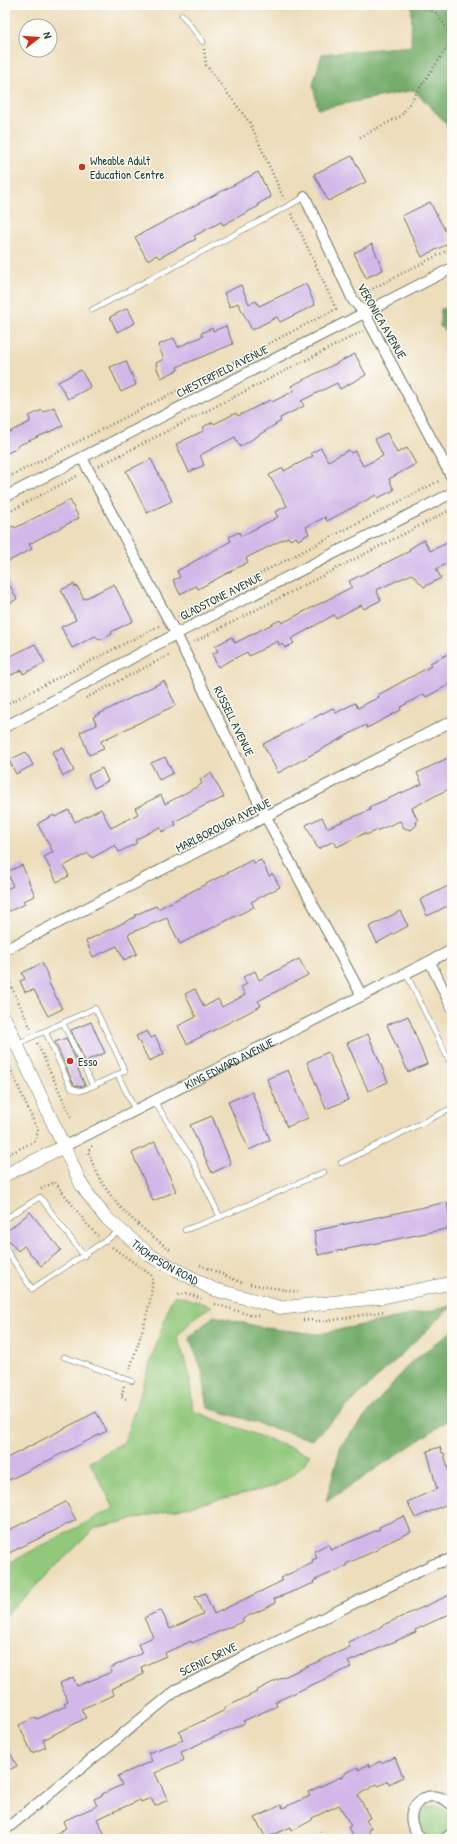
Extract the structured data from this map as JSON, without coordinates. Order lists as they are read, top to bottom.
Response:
{
  "streets": {
    "street": [
      "VERONICA AVENUE",
      "CHESTERFIELD AVENUE",
      "GLADSTONE AVENUE",
      "RUSSELL AVENUE",
      "MARLBOROUGH AVENUE",
      "KING EDWARD AVENUE",
      "THOMPSON ROAD",
      "SCENIC DRIVE"
    ]
  },
  "crossings": [
    ["VERONICA AVENUE", "CHESTERFIELD AVENUE"],
    ["CHESTERFIELD AVENUE", "RUSSELL AVENUE"],
    ["GLADSTONE AVENUE", "RUSSELL AVENUE"],
    ["RUSSELL AVENUE", "MARLBOROUGH AVENUE"],
    ["RUSSELL AVENUE", "KING EDWARD AVENUE"],
    ["KING EDWARD AVENUE", "THOMPSON ROAD"]
  ],
  "places": ["Wheable Adult Education Centre", "Esso"],
  "north": "right"
}
